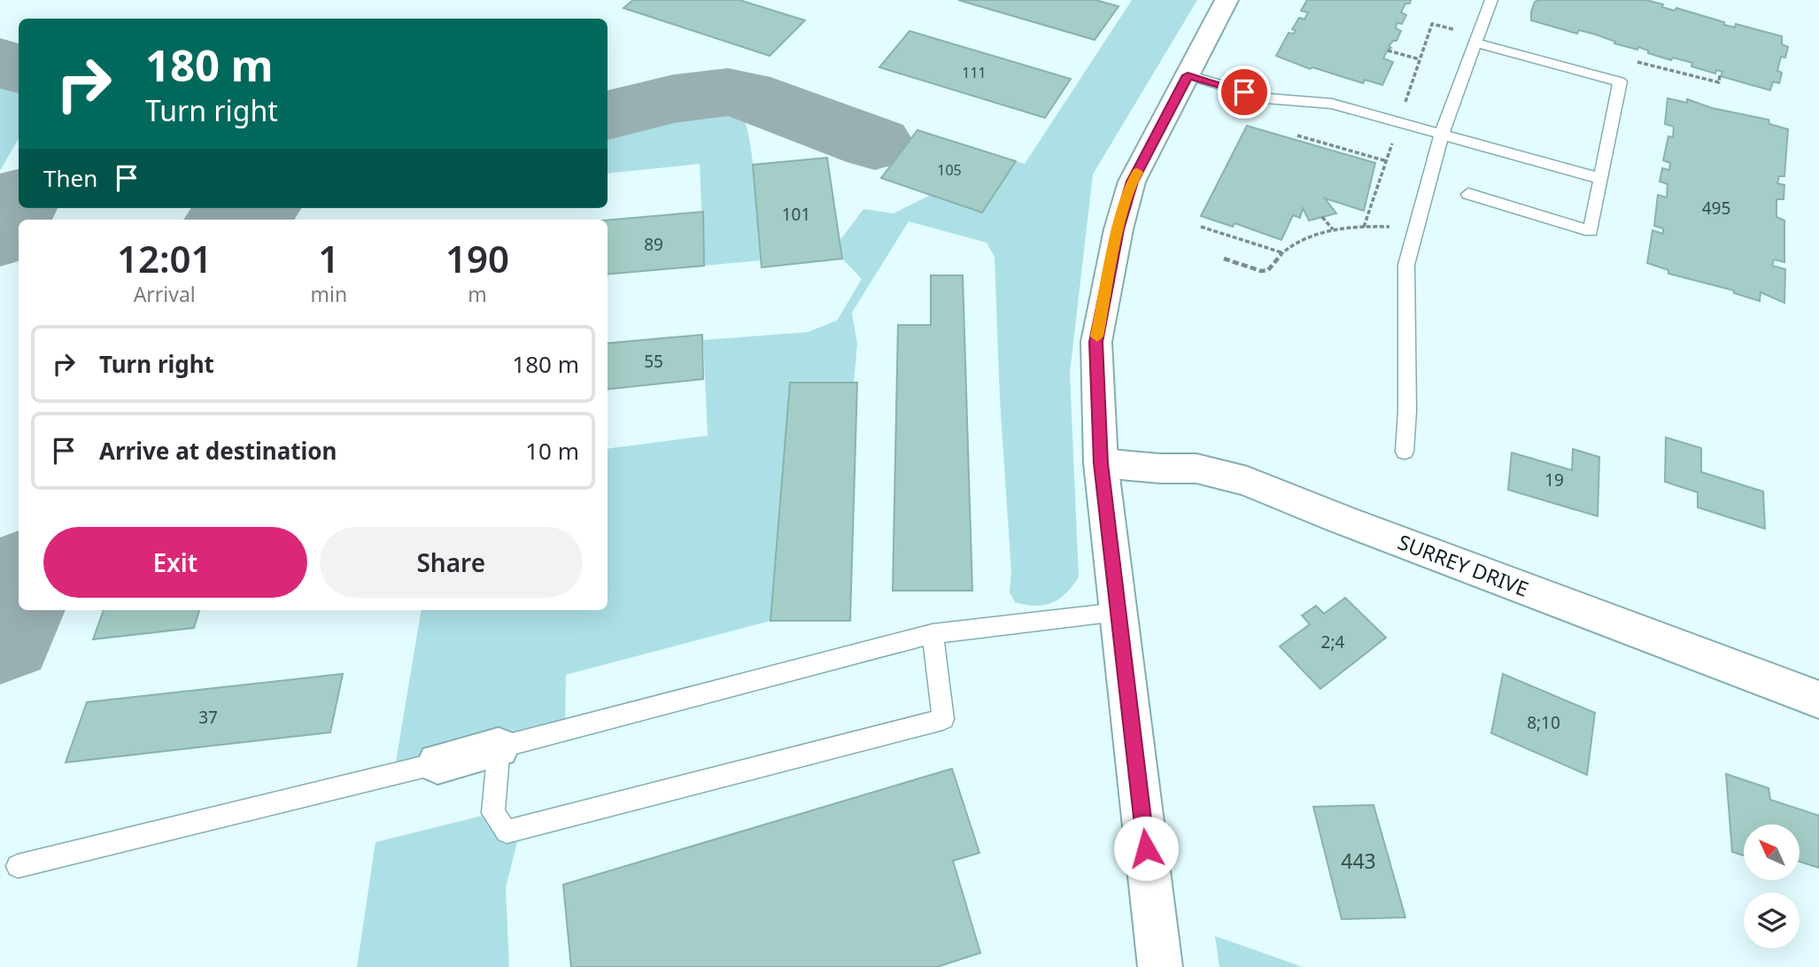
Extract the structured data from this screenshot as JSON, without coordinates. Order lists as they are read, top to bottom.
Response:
{
  "streets": {
    "main road": ["SURREY DRIVE"]
  },
  "house_numbers": [
    "111",
    "105",
    "495",
    "101",
    "89",
    "55",
    "19",
    "2;4",
    "37",
    "8;10",
    "443"
  ],
  "north": "top left",
  "page": {
    "turn": ["180 m", "Turn right"],
    "then": "Then",
    "eta": [
      "12:01",
      "Arrival",
      "1",
      "min",
      "190",
      "m"
    ],
    "list": [
      {
        "name": "Turn right",
        "value": "180 m"
      },
      {
        "name": "Arrive at destination",
        "value": "10 m"
      }
    ],
    "buttons": ["Exit", "Share"]
  }
}
